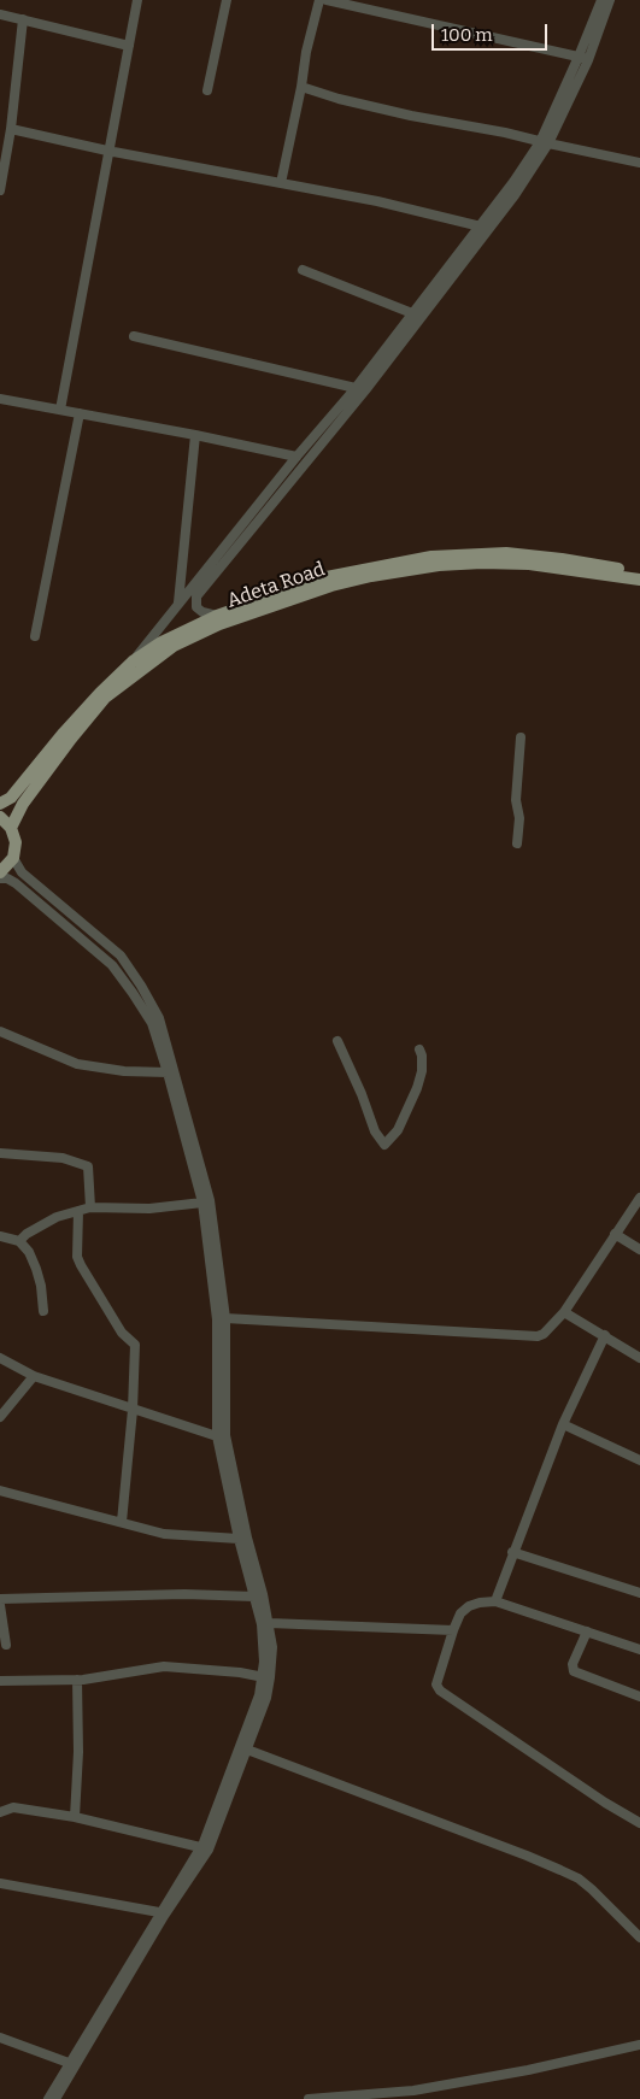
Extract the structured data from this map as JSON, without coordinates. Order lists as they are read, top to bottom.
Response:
{
  "streets": {
    "main road": ["Adeta Road"]
  },
  "scale_bar": "100 m"
}
